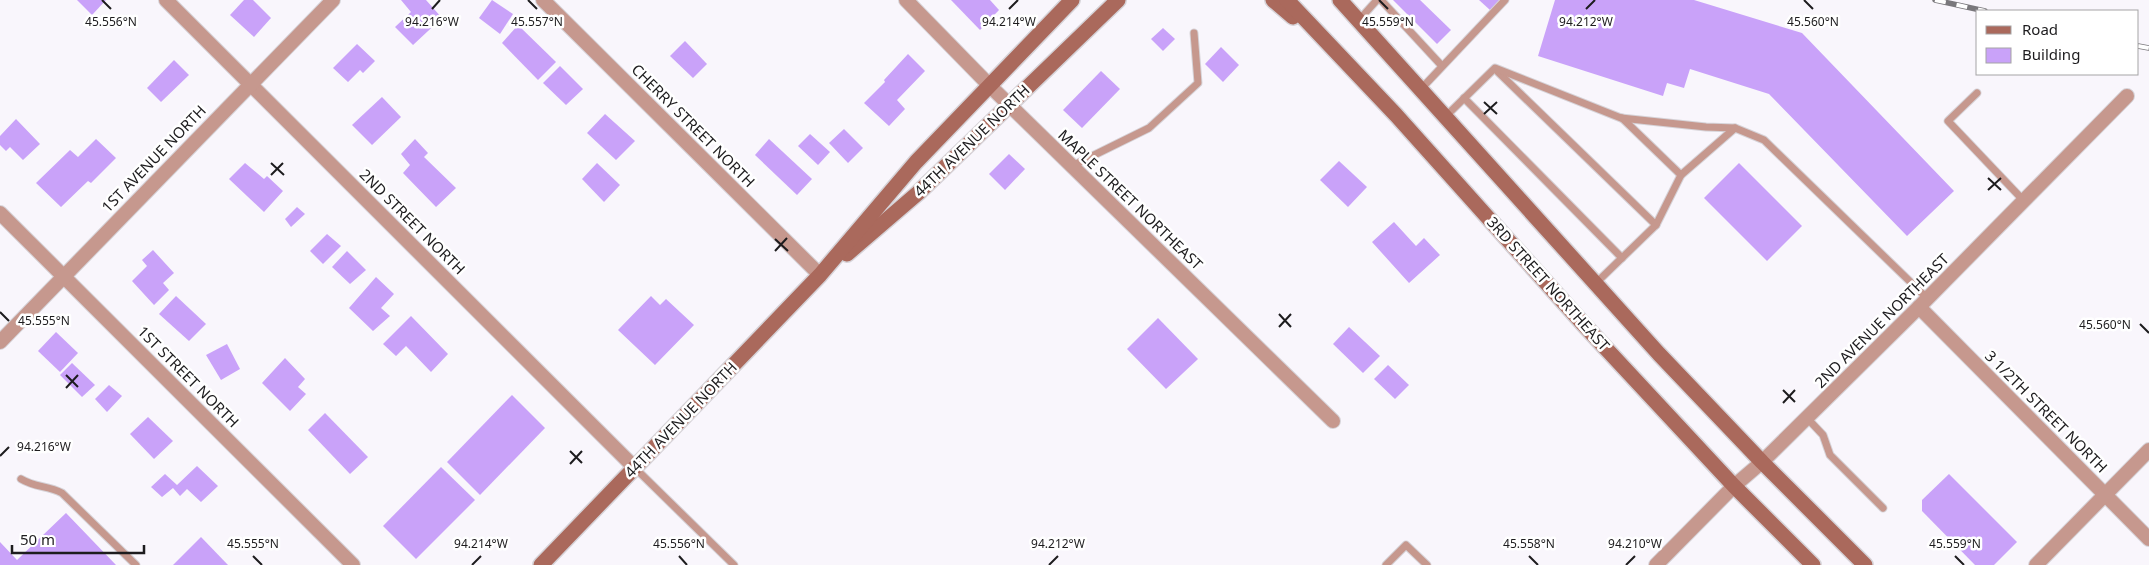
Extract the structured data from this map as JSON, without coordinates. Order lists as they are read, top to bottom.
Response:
{
  "streets": {
    "main road": ["44TH AVENUE NORTH", "3RD STREET NORTHEAST"],
    "street": [
      "CHERRY STREET NORTH",
      "1ST AVENUE NORTH",
      "MAPLE STREET NORTHEAST",
      "2ND STREET NORTH",
      "2ND AVENUE NORTHEAST",
      "1ST STREET NORTH",
      "3 1/2TH STREET NORTH"
    ]
  },
  "crossings": [
    ["CHERRY STREET NORTH", "44TH AVENUE NORTH"],
    ["44TH AVENUE NORTH", "MAPLE STREET NORTHEAST"],
    ["44TH AVENUE NORTH", "2ND STREET NORTH"],
    ["1ST AVENUE NORTH", "2ND STREET NORTH"],
    ["1ST AVENUE NORTH", "1ST STREET NORTH"],
    ["3RD STREET NORTHEAST", "2ND AVENUE NORTHEAST"],
    ["2ND AVENUE NORTHEAST", "3 1/2TH STREET NORTH"]
  ],
  "legend": ["Road", "Building"],
  "scale_bar": "50 m",
  "coordinates": [
    "45.556°N",
    "45.557°N",
    "45.559°N",
    "45.560°N",
    "94.216°W",
    "94.214°W",
    "94.212°W",
    "45.555°N",
    "94.210°W",
    "45.558°N"
  ]
}
